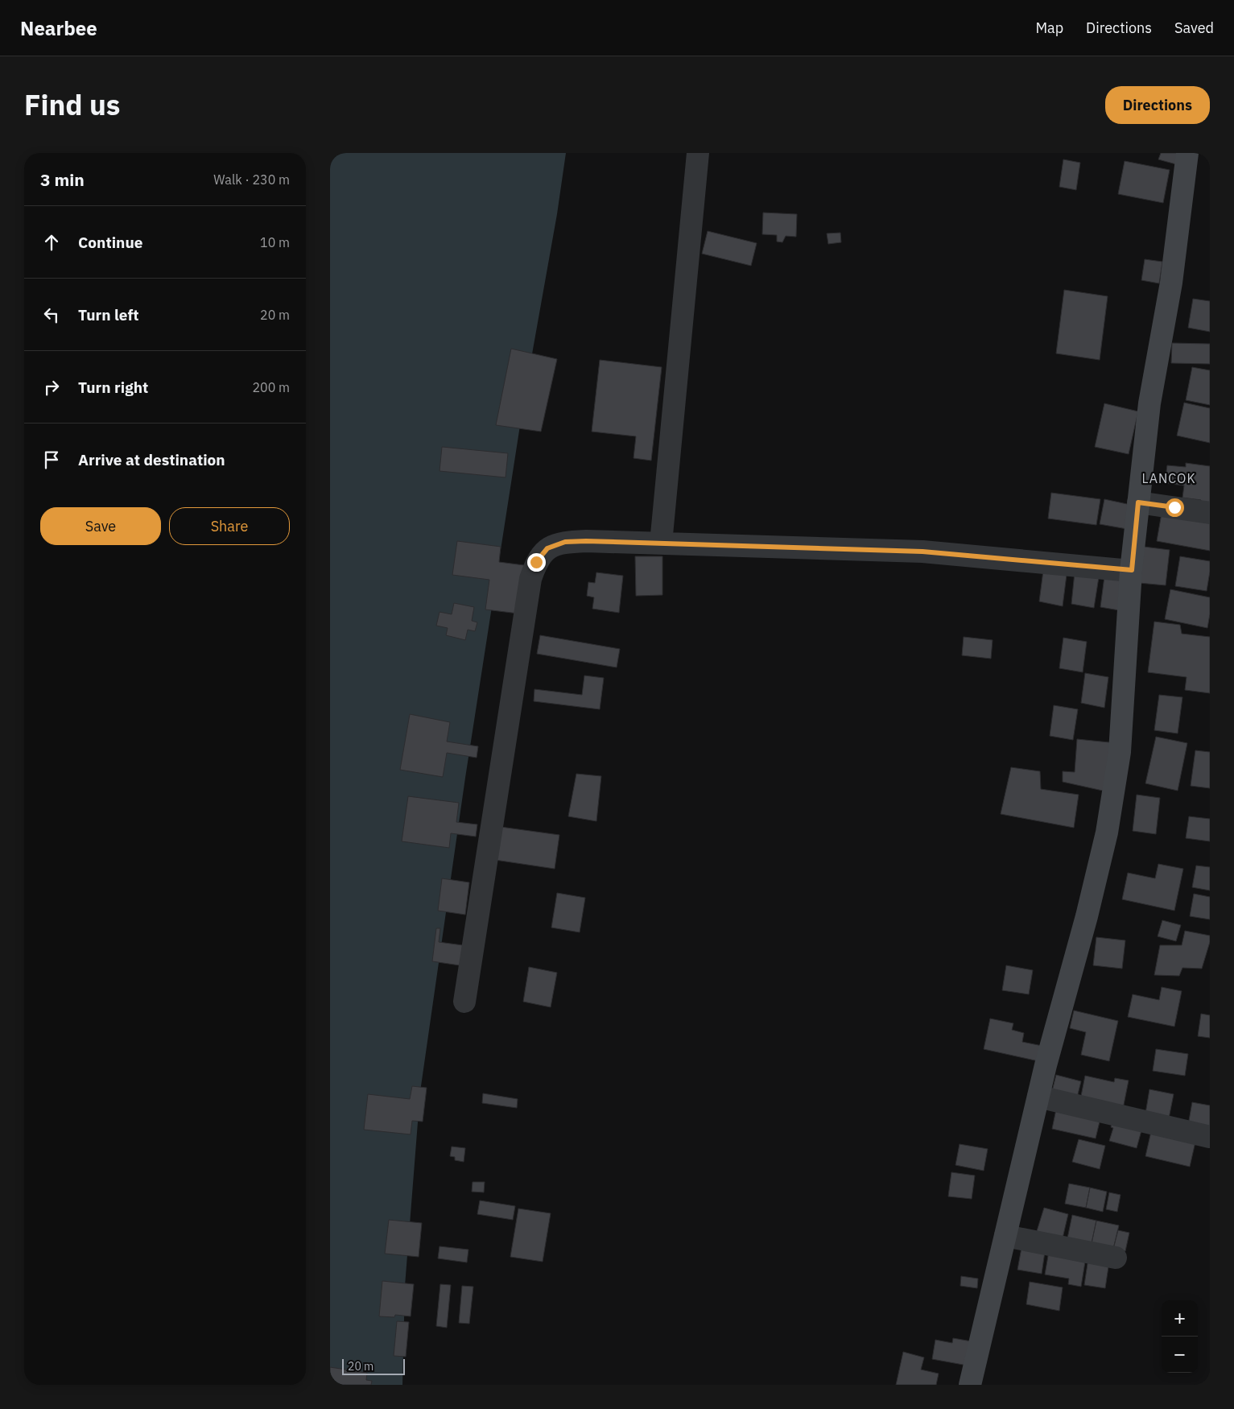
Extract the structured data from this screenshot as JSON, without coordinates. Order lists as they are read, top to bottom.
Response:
{
  "districts": ["LANCOK"],
  "scale_bar": "20 m",
  "page": {
    "header": "Nearbee",
    "nav": ["Map", "Directions", "Saved"],
    "title": "Find us",
    "buttons": [
      "Directions",
      ["Save", "Share"]
    ],
    "heading": ["3 min", "Walk · 230 m"],
    "list": [
      ["Continue", "10 m"],
      ["Turn left", "20 m"],
      ["Turn right", "200 m"],
      "Arrive at destination"
    ],
    "map_buttons": ["+", "−"],
    "scale": "20 m"
  }
}
